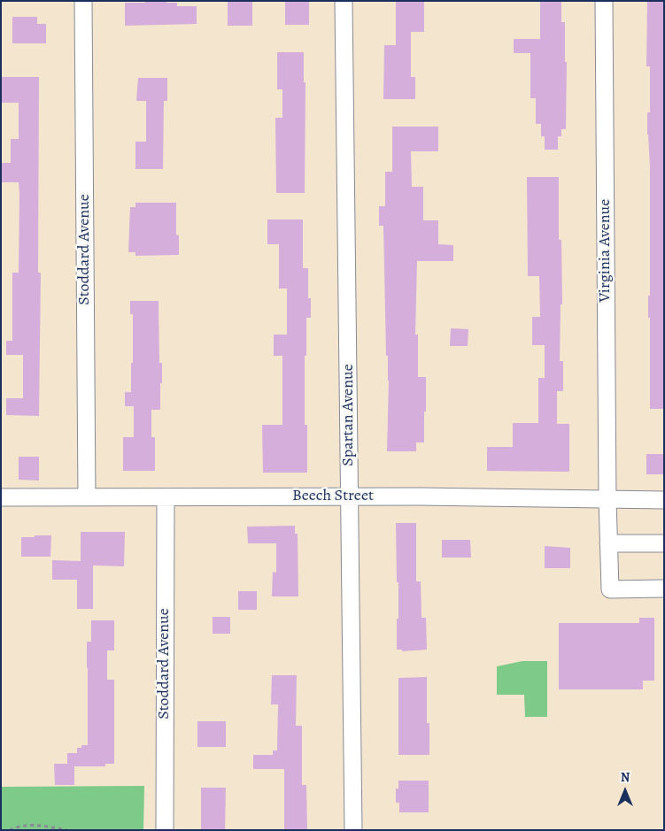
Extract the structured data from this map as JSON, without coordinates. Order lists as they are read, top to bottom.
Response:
{
  "streets": {
    "street": [
      "Stoddard Avenue",
      "Virginia Avenue",
      "Spartan Avenue",
      "Beech Street"
    ]
  },
  "crossings": [
    ["Stoddard Avenue", "Beech Street"],
    ["Virginia Avenue", "Beech Street"],
    ["Spartan Avenue", "Beech Street"]
  ],
  "north": "top"
}
